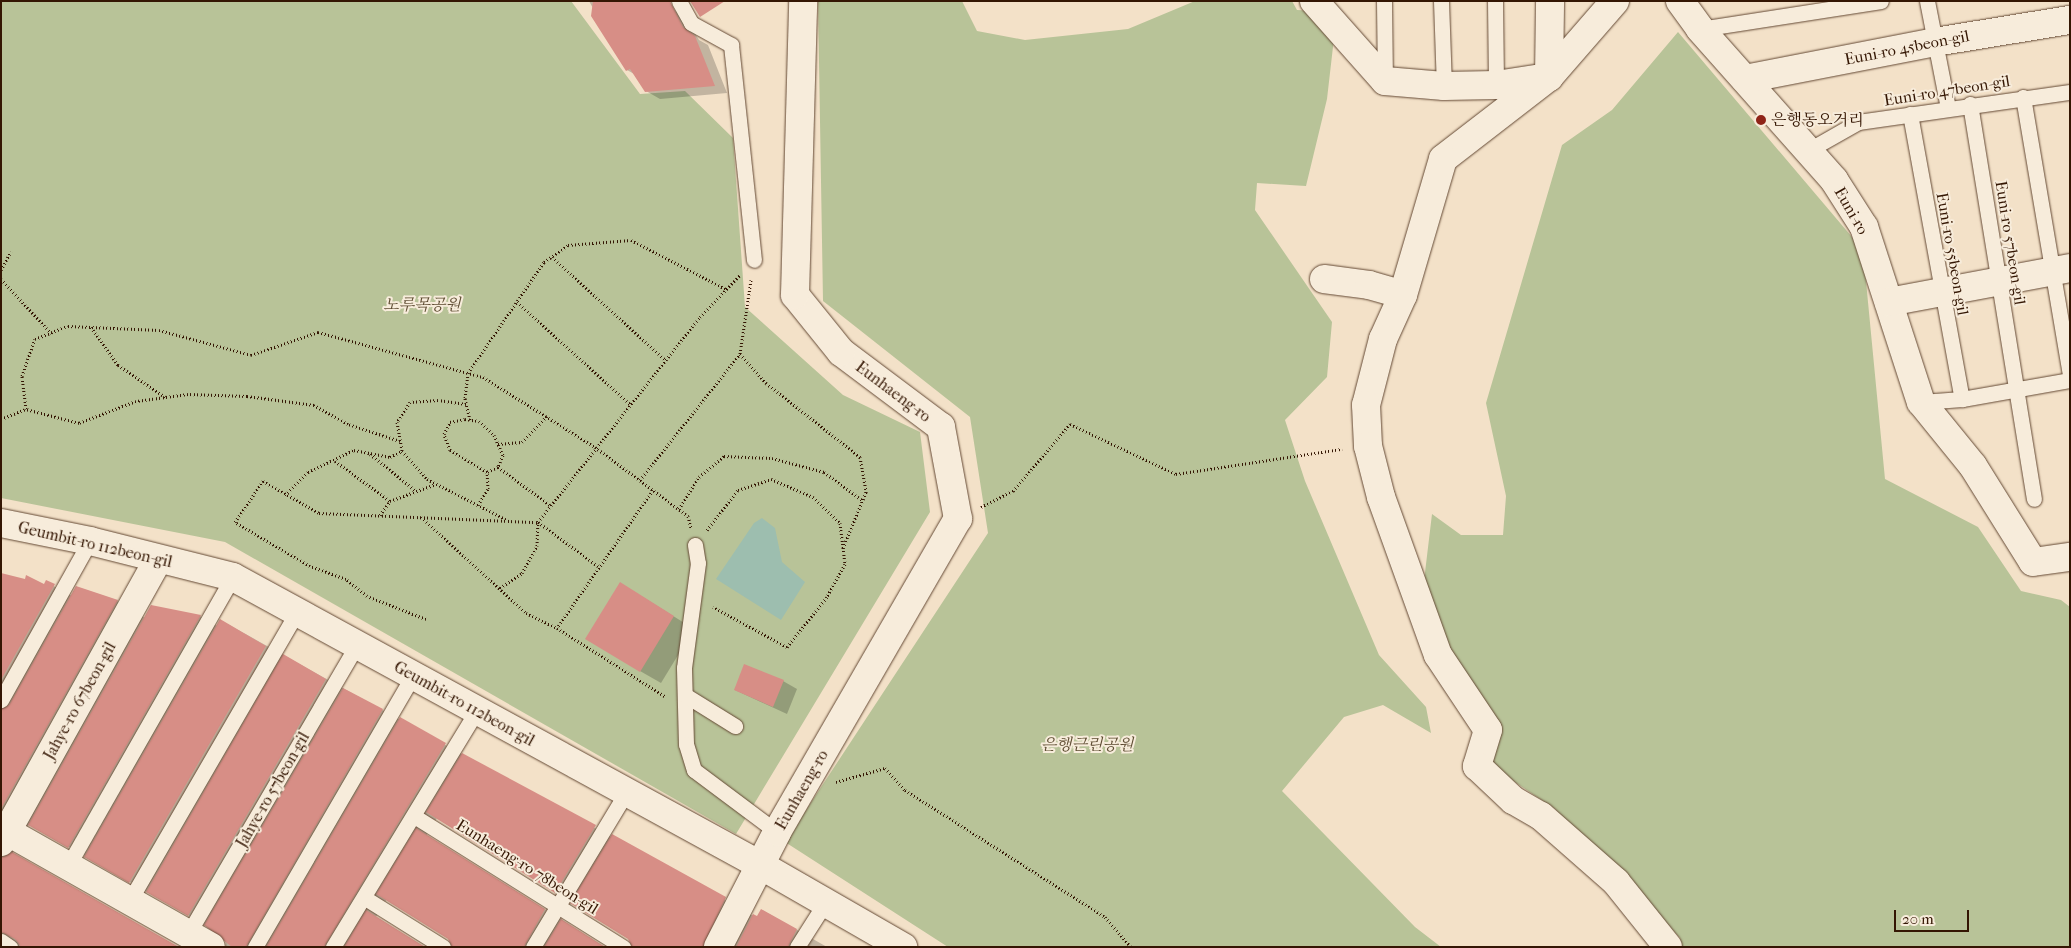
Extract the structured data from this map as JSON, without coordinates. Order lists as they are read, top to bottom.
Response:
{
  "streets": {
    "street": [
      "Euni-ro 45beon-gil",
      "Euni-ro",
      "Eunhaeng-ro",
      "Geumbit-ro 112beon-gil",
      "Jahye-ro 67beon-gil",
      "Jahye-ro 57beon-gil"
    ],
    "lane": [
      "Euni-ro 47beon-gil",
      "Euni-ro 57beon-gil",
      "Euni-ro 55beon-gil",
      "Eunhaeng-ro 78beon-gil"
    ]
  },
  "crossings": [
    ["Euni-ro 45beon-gil", "Euni-ro"],
    ["Euni-ro 47beon-gil", "Euni-ro"],
    ["Euni-ro 47beon-gil", "Euni-ro 57beon-gil"],
    ["Euni-ro 47beon-gil", "Euni-ro 55beon-gil"],
    ["Eunhaeng-ro", "Geumbit-ro 112beon-gil"],
    ["Geumbit-ro 112beon-gil", "Jahye-ro 67beon-gil"],
    ["Geumbit-ro 112beon-gil", "Jahye-ro 57beon-gil"],
    ["Jahye-ro 67beon-gil", "Jahye-ro 57beon-gil"]
  ],
  "parks": ["노루목공원", "은행근린공원"],
  "places": ["은행동오거리"],
  "scale_bar": "20 m"
}
